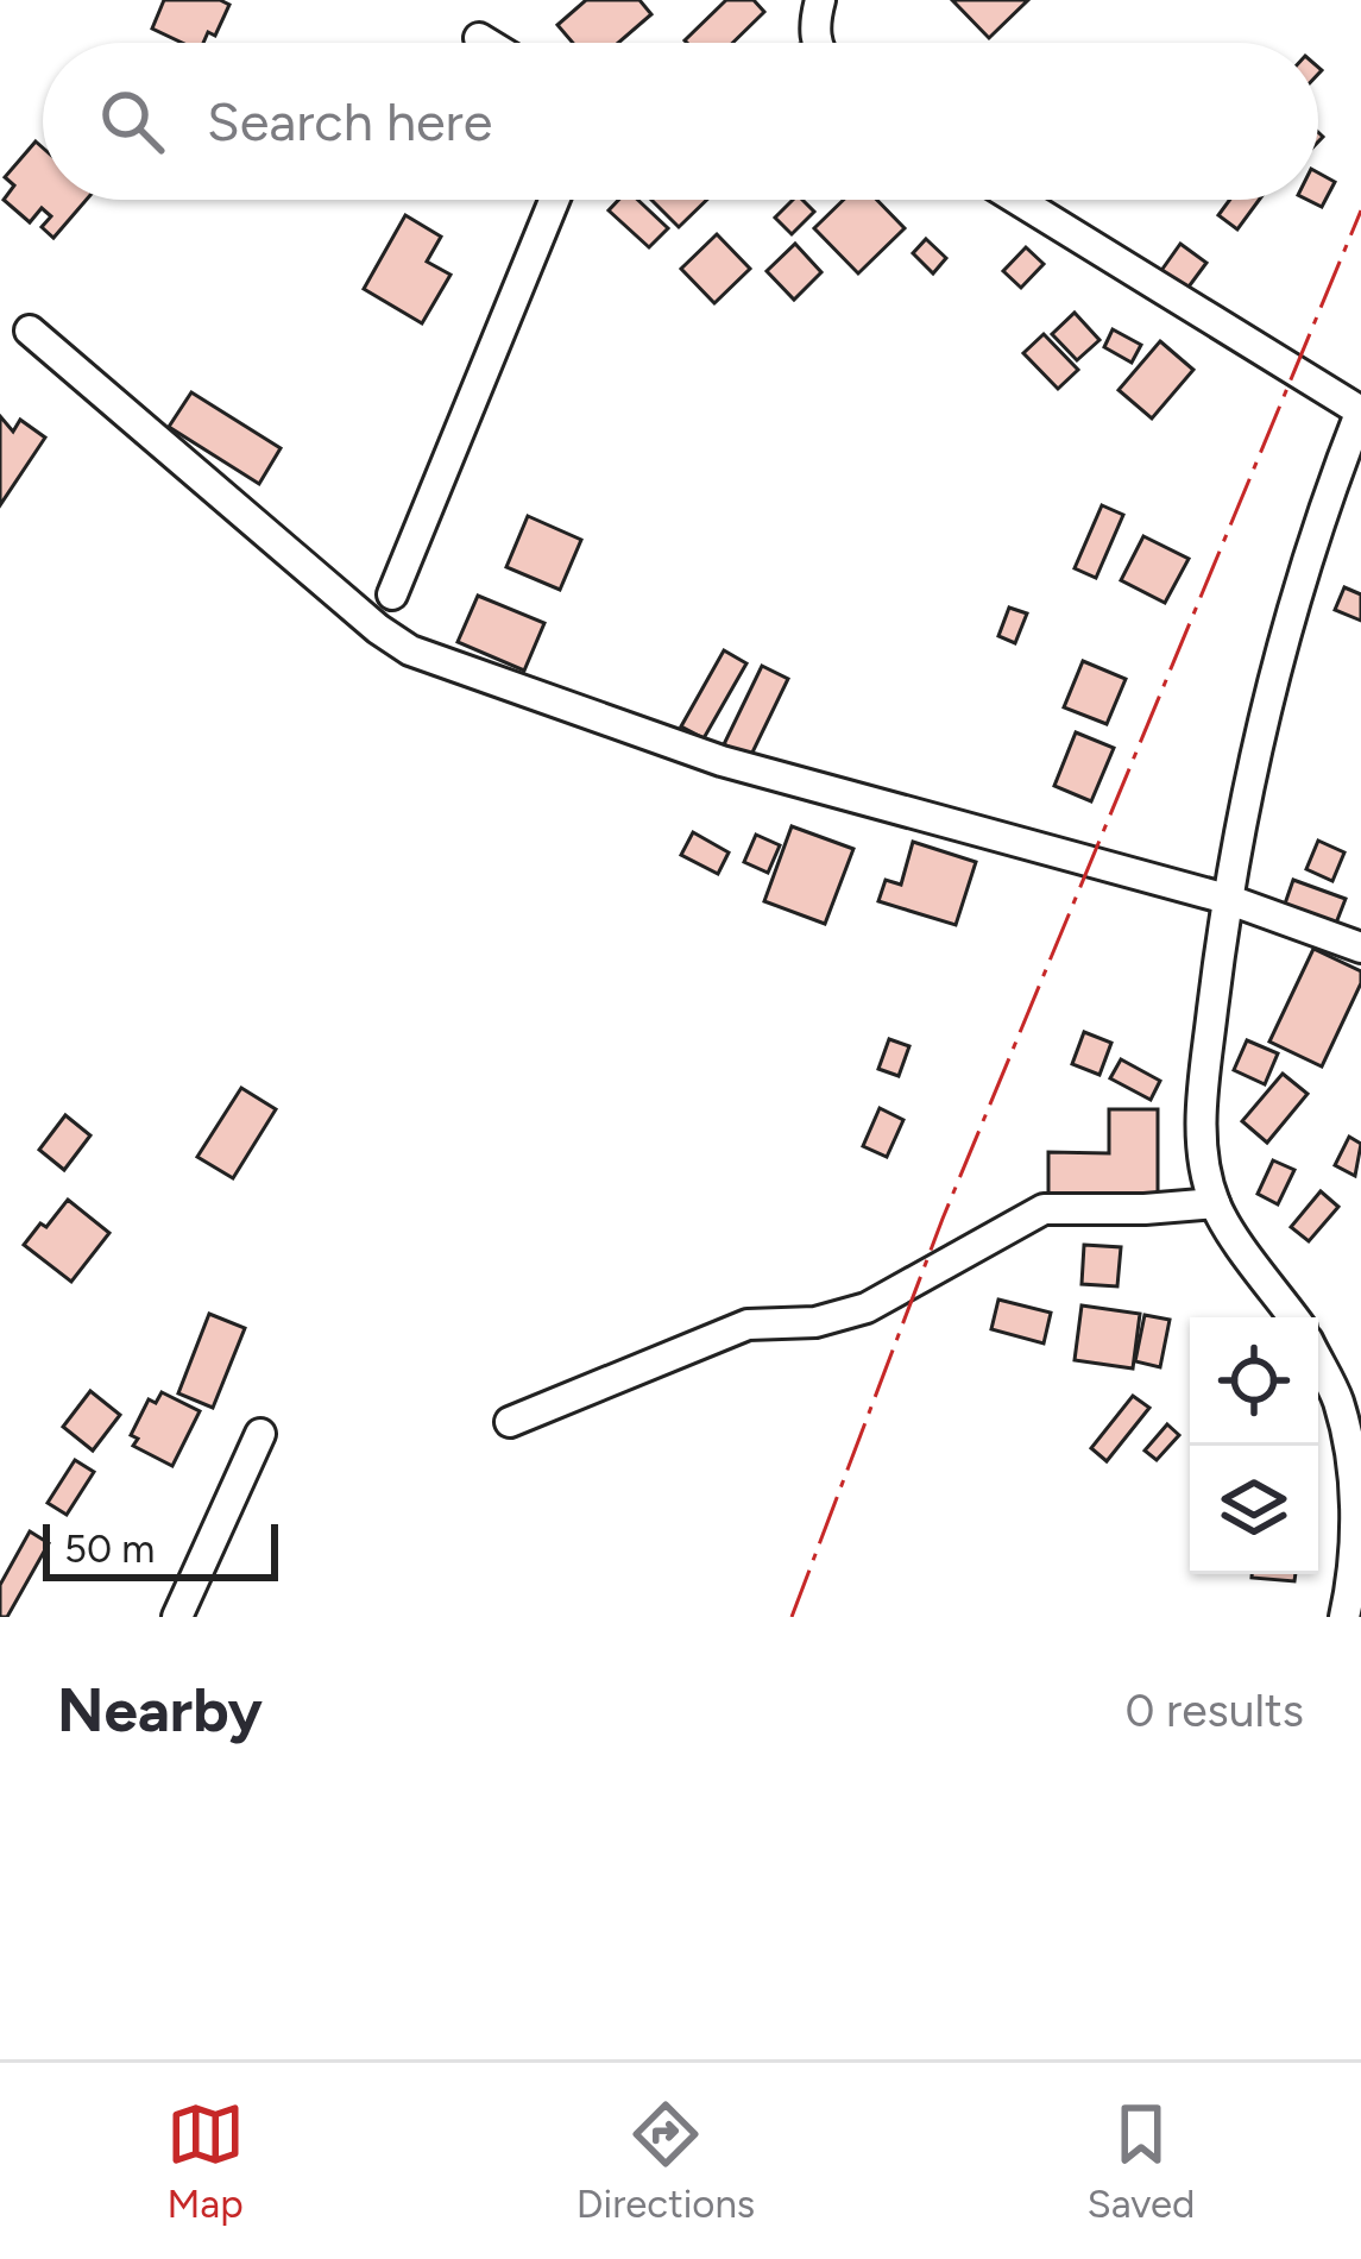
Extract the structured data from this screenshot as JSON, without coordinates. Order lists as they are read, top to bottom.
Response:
{
  "scale_bar": "50 m",
  "page": {
    "search": "Search here",
    "scale": "50 m",
    "heading": ["Nearby", "0 results"],
    "nav": ["Map", "Directions", "Saved"]
  }
}
